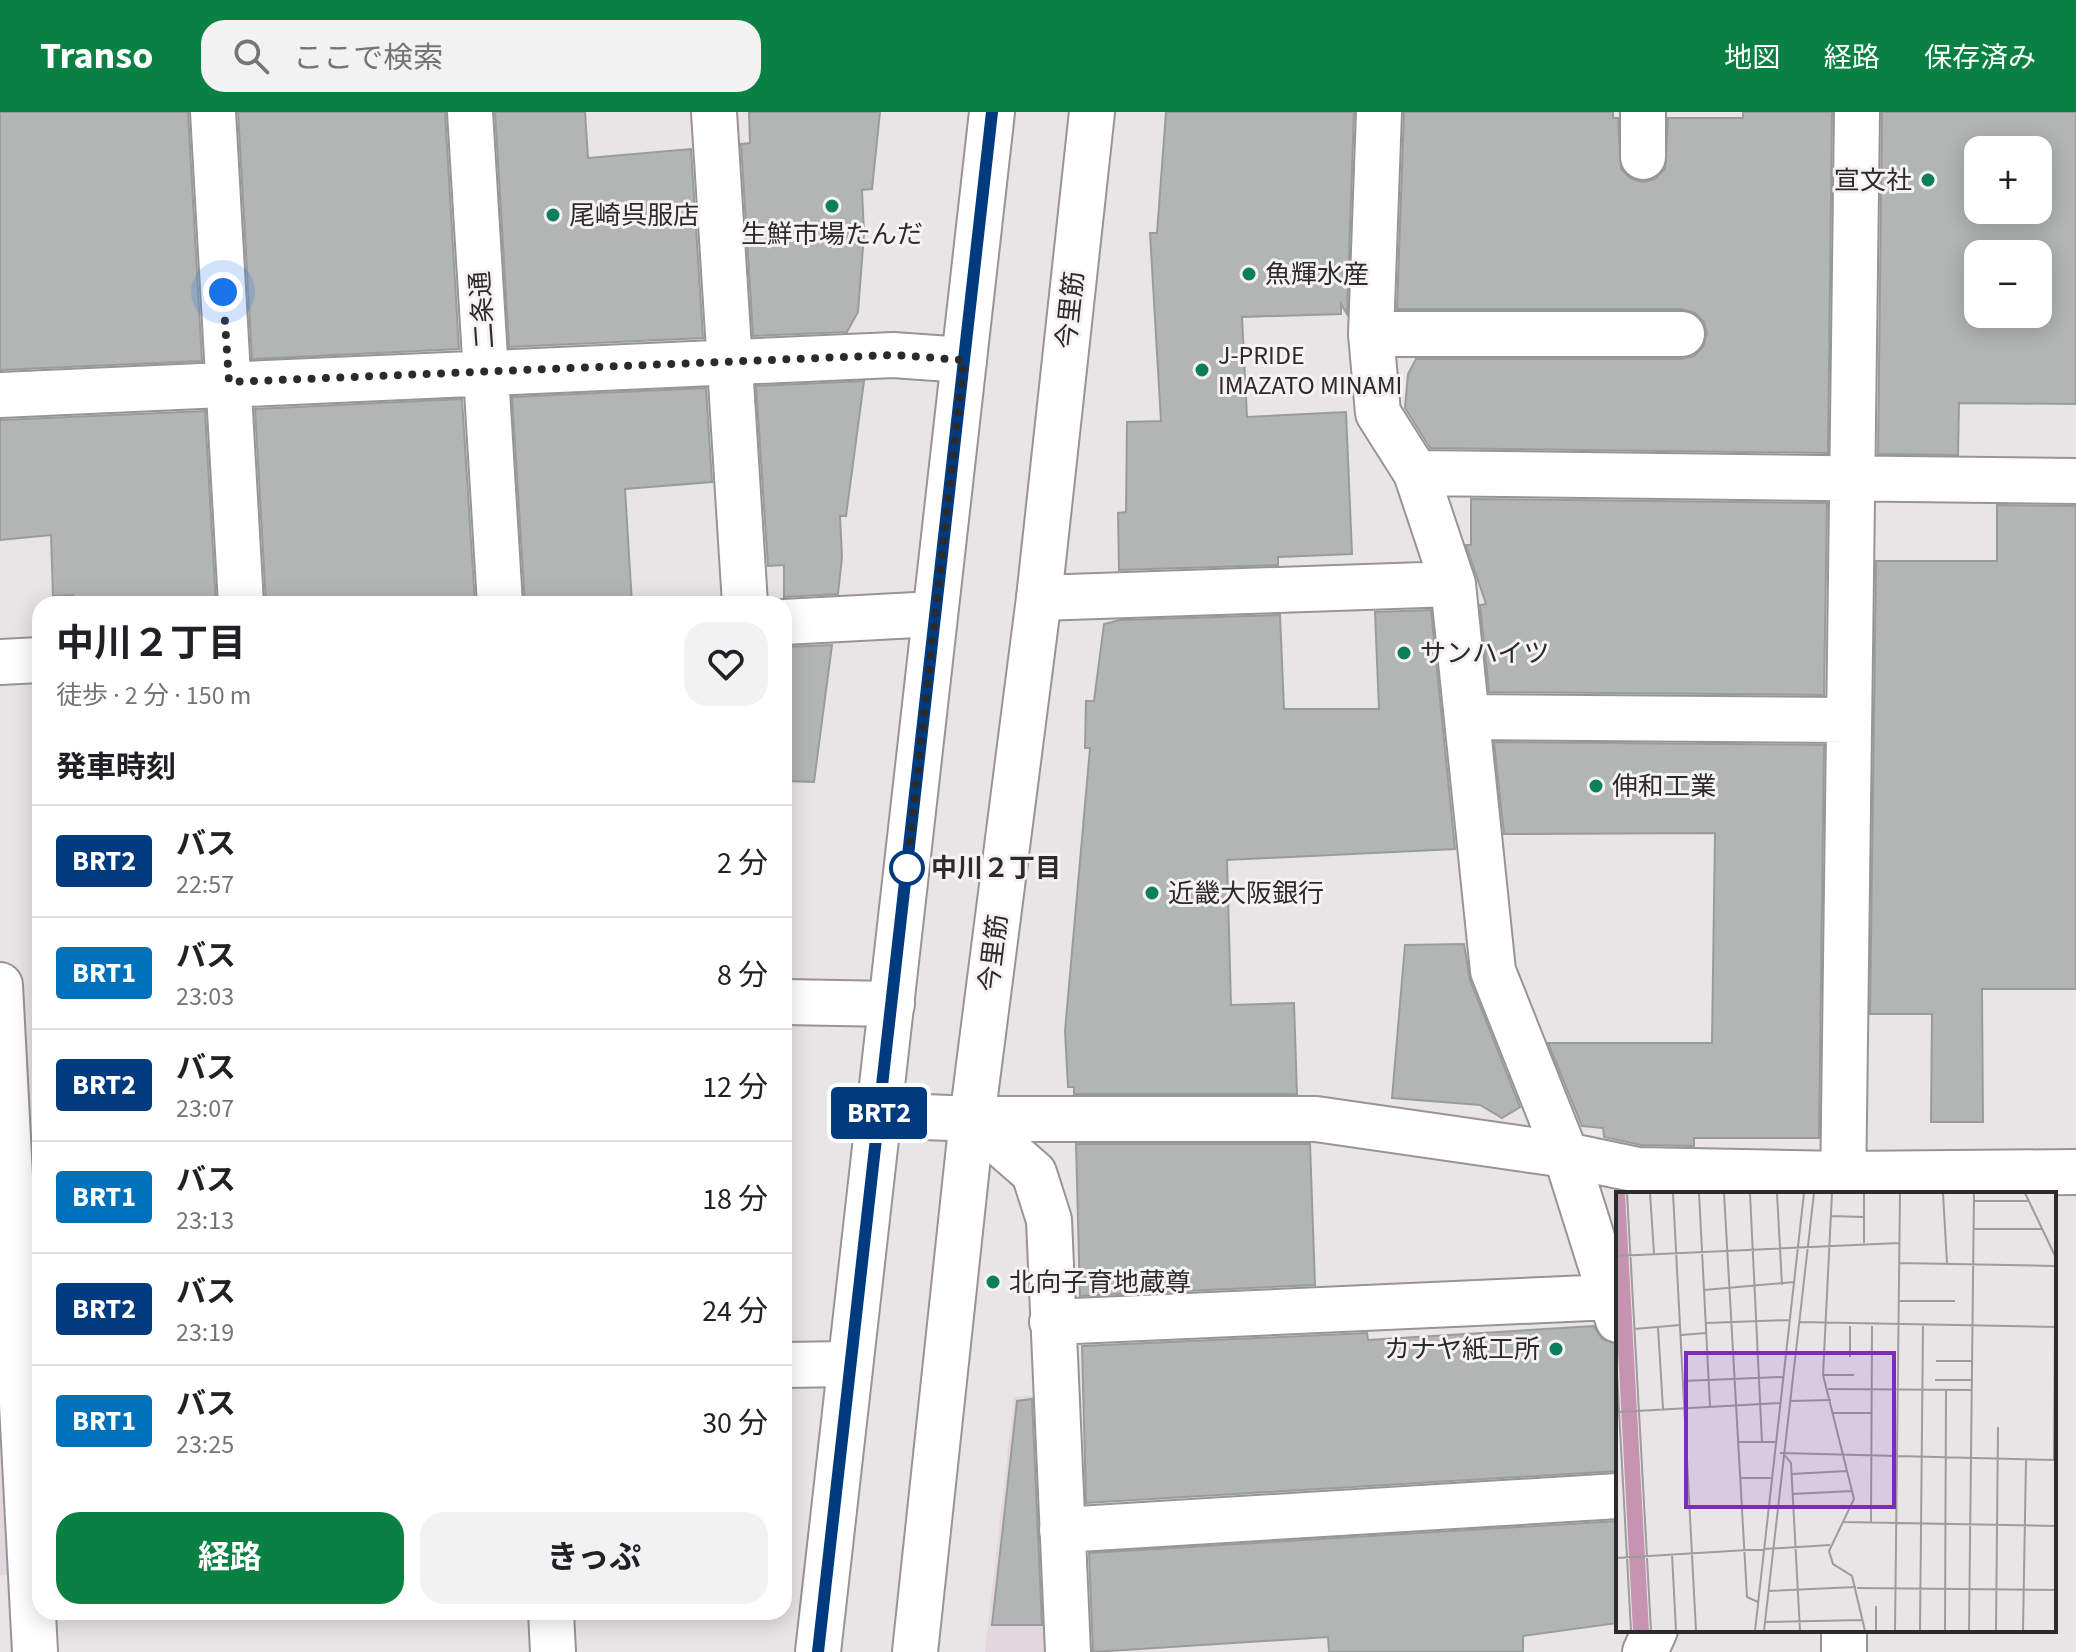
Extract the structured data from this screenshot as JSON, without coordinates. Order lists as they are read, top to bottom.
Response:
{
  "streets": {
    "street": ["二条通", "今里筋"]
  },
  "places": [
    "宣文社",
    "生鮮市場たんだ",
    "尾崎呉服店",
    "魚輝水産",
    "J-PRIDE IMAZATO MINAMI",
    "サンハイツ",
    "伸和工業",
    "中川２丁目",
    "近畿大阪銀行",
    "北向子育地蔵尊",
    "カナヤ紙工所"
  ],
  "lines": ["bus line BRT2"],
  "page": {
    "header": "Transo",
    "search": "ここで検索",
    "nav": ["地図", "経路", "保存済み"],
    "on_map": "BRT2",
    "map_buttons": ["+", "−"],
    "heading": [
      ["中川２丁目", "徒歩 · 2 分 · 150 m"],
      "発車時刻"
    ],
    "list": [
      {
        "mark": "BRT2",
        "name": "バス",
        "note": "22:57",
        "value": "2 分"
      },
      {
        "mark": "BRT1",
        "name": "バス",
        "note": "23:03",
        "value": "8 分"
      },
      {
        "mark": "BRT2",
        "name": "バス",
        "note": "23:07",
        "value": "12 分"
      },
      {
        "mark": "BRT1",
        "name": "バス",
        "note": "23:13",
        "value": "18 分"
      },
      {
        "mark": "BRT2",
        "name": "バス",
        "note": "23:19",
        "value": "24 分"
      },
      {
        "mark": "BRT1",
        "name": "バス",
        "note": "23:25",
        "value": "30 分"
      }
    ],
    "buttons": ["経路", "きっぷ"]
  }
}
